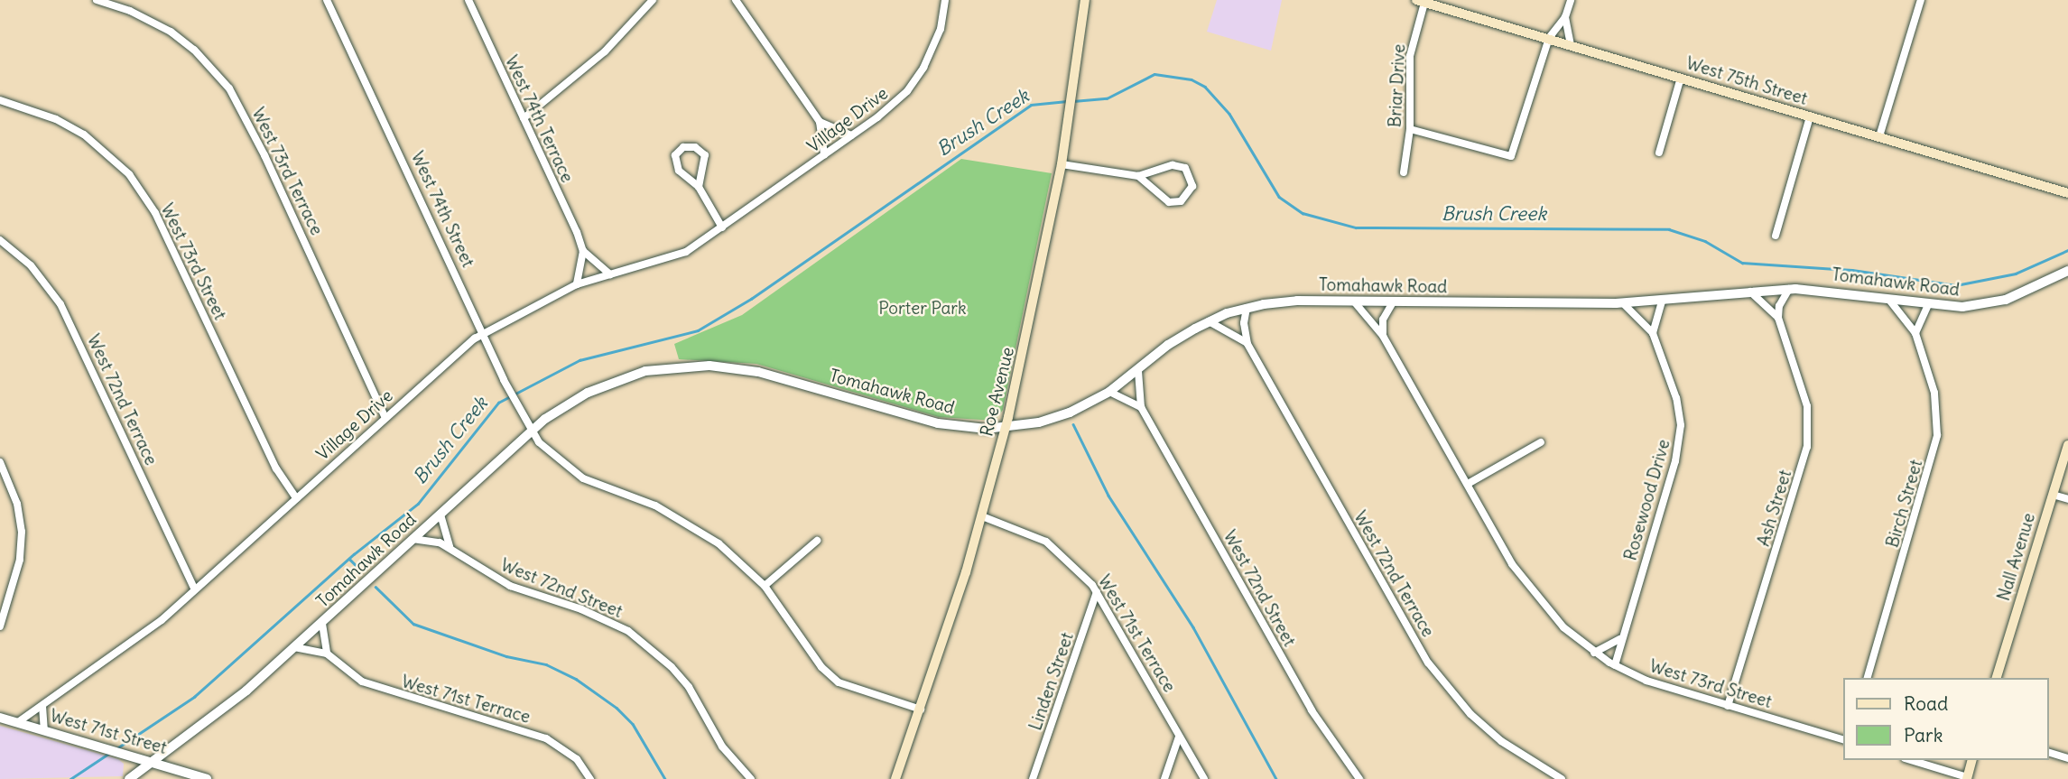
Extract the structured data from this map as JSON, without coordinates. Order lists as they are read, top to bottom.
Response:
{
  "streets": {
    "main road": ["West 75th Street", "Roe Avenue", "Nall Avenue"],
    "street": [
      "Briar Drive",
      "West 74th Terrace",
      "Village Drive",
      "West 73rd Terrace",
      "West 74th Street",
      "West 73rd Street",
      "Tomahawk Road",
      "West 72nd Terrace",
      "Rosewood Drive",
      "Birch Street",
      "Ash Street",
      "West 72nd Street",
      "West 71st Terrace",
      "Linden Street",
      "West 71st Street"
    ]
  },
  "crossings": [
    ["West 75th Street", "Briar Drive"],
    ["West 74th Terrace", "Village Drive"],
    ["Village Drive", "West 73rd Terrace"],
    ["Village Drive", "West 74th Street"],
    ["Village Drive", "West 73rd Street"],
    ["Village Drive", "West 72nd Terrace"],
    ["Village Drive", "West 71st Street"],
    ["West 74th Street", "Tomahawk Road"],
    ["West 73rd Street", "Tomahawk Road"],
    ["West 73rd Street", "Rosewood Drive"],
    ["West 73rd Street", "Ash Street"],
    ["Tomahawk Road", "Roe Avenue"],
    ["Tomahawk Road", "West 72nd Terrace"],
    ["Tomahawk Road", "Rosewood Drive"],
    ["Tomahawk Road", "Birch Street"],
    ["Tomahawk Road", "Ash Street"],
    ["Tomahawk Road", "West 72nd Street"],
    ["Tomahawk Road", "West 71st Street"],
    ["Roe Avenue", "West 71st Terrace"],
    ["West 71st Terrace", "Linden Street"]
  ],
  "water": ["Brush Creek"],
  "parks": ["Porter Park"],
  "legend": ["Road", "Park"]
}
